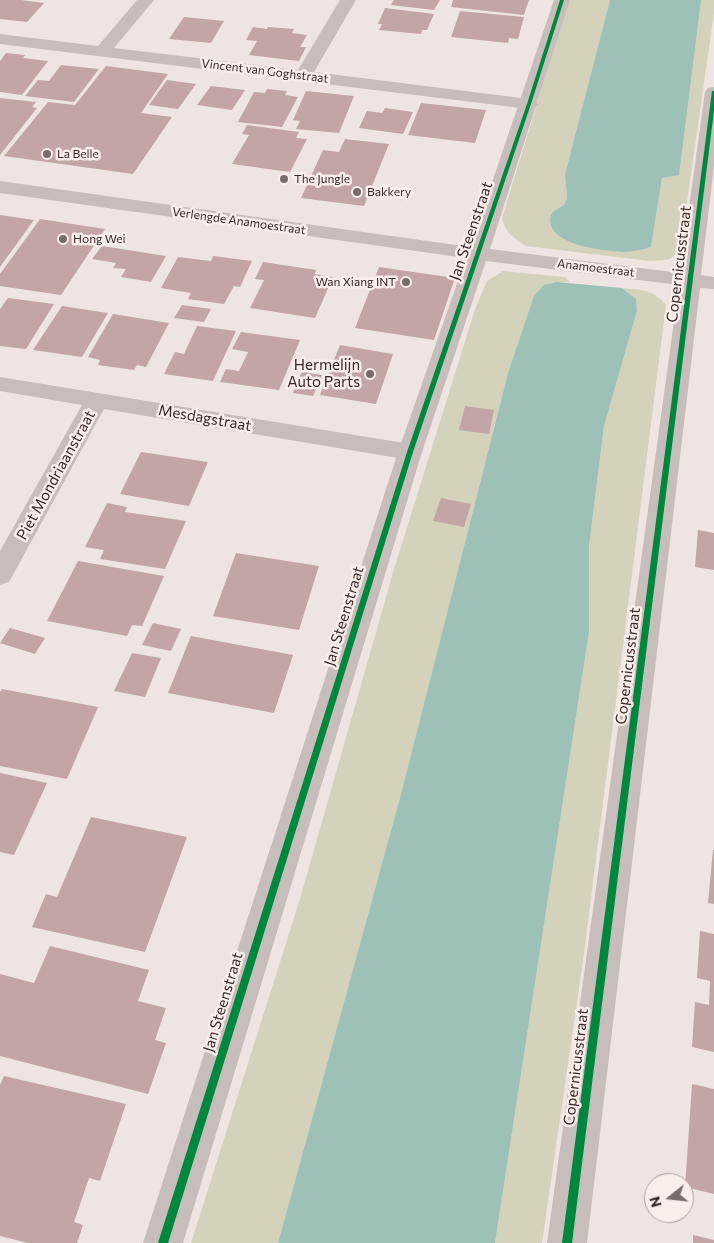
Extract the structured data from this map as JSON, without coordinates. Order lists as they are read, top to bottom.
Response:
{
  "streets": {
    "street": [
      "Vincent van Goghstraat",
      "Verlengde Anamoestraat",
      "Jan Steenstraat",
      "Copernicusstraat",
      "Anamoestraat",
      "Mesdagstraat",
      "Piet Mondriaanstraat"
    ]
  },
  "crossings": [
    ["Vincent van Goghstraat", "Jan Steenstraat"],
    ["Verlengde Anamoestraat", "Jan Steenstraat"],
    ["Verlengde Anamoestraat", "Anamoestraat"],
    ["Jan Steenstraat", "Anamoestraat"],
    ["Jan Steenstraat", "Mesdagstraat"],
    ["Copernicusstraat", "Anamoestraat"],
    ["Mesdagstraat", "Piet Mondriaanstraat"]
  ],
  "places": [
    "La Belle",
    "The Jungle",
    "Bakkery",
    "Hong Wei",
    "Wan Xiang INT",
    "Hermelijn Auto Parts"
  ],
  "north": "left"
}
